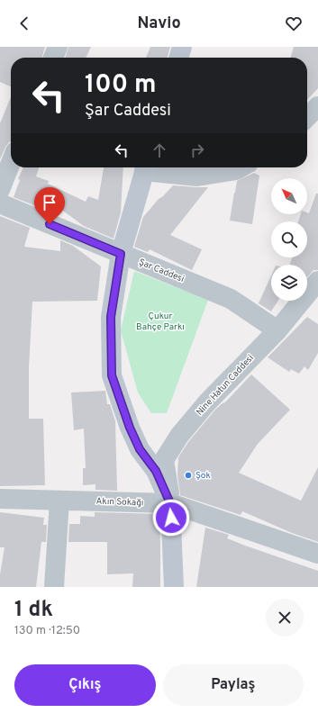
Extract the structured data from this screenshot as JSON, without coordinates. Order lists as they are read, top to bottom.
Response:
{
  "streets": {
    "street": ["Şar Caddesi", "Nine Hatun Caddesi", "Akın Sokağı"]
  },
  "crossings": [
    ["Şar Caddesi", "Nine Hatun Caddesi"],
    ["Nine Hatun Caddesi", "Akın Sokağı"]
  ],
  "parks": ["Çukur Bahçe Parkı"],
  "places": ["Şok"],
  "north": "top left",
  "page": {
    "header": "Navio",
    "turn": ["100 m", "Şar Caddesi"],
    "heading": ["1 dk", "130 m · 12:50"],
    "buttons": ["Çıkış", "Paylaş"]
  }
}
